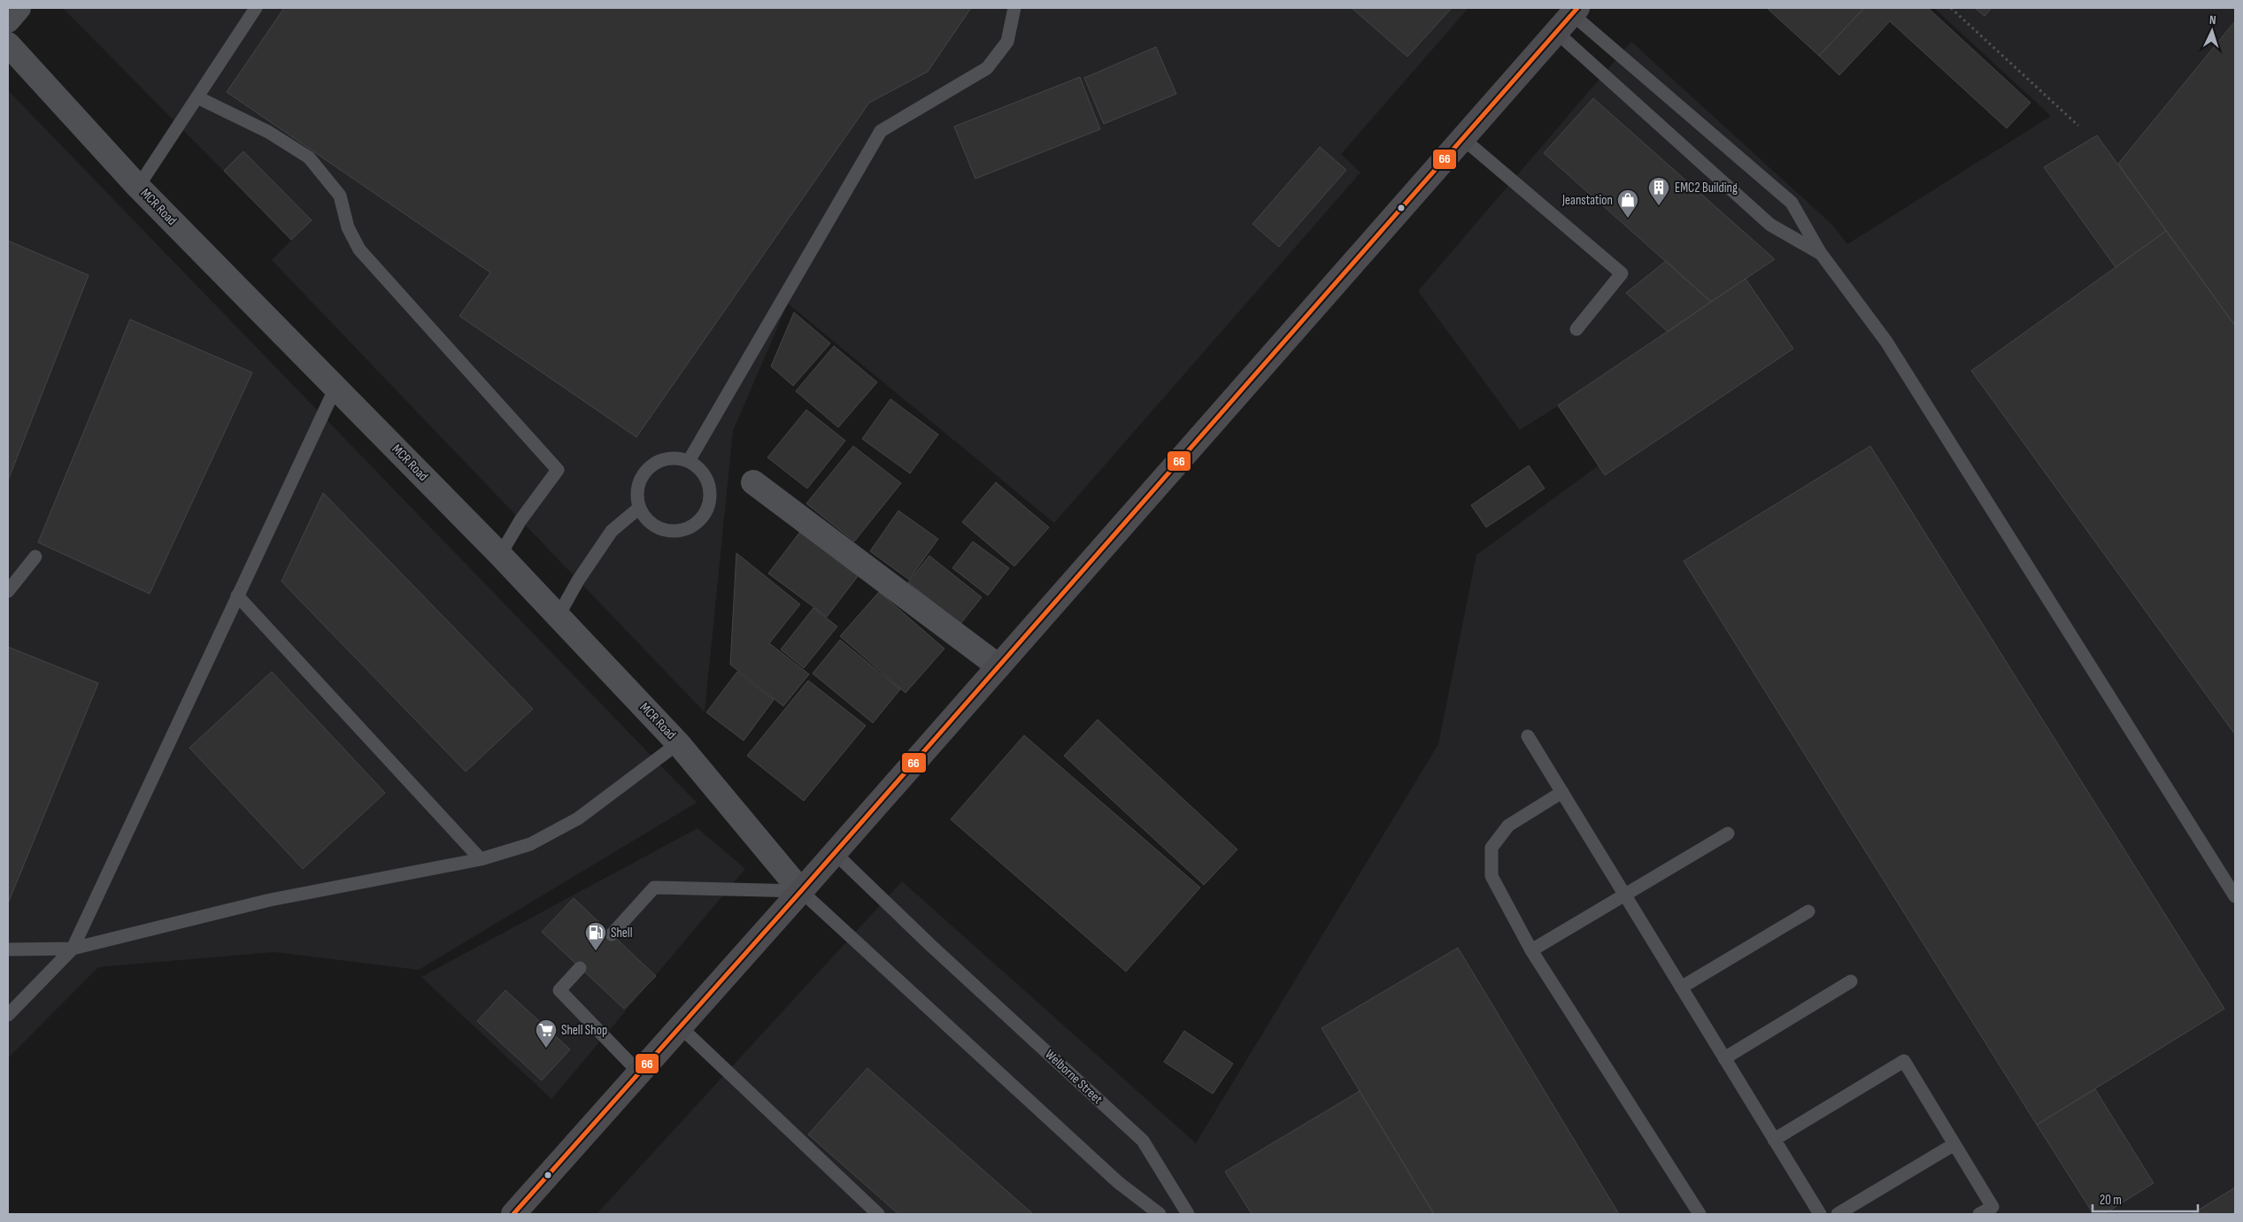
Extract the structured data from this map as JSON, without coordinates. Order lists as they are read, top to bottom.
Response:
{
  "streets": {
    "street": ["MCR Road"],
    "lane": ["Welborne Street"]
  },
  "places": {
    "building": ["EMC2 Building"],
    "shop": ["Jeanstation"],
    "fuel station": ["Shell"],
    "supermarket": ["Shell Shop"]
  },
  "lines": ["transit line 66"],
  "scale_bar": "20 m",
  "north": "top"
}
